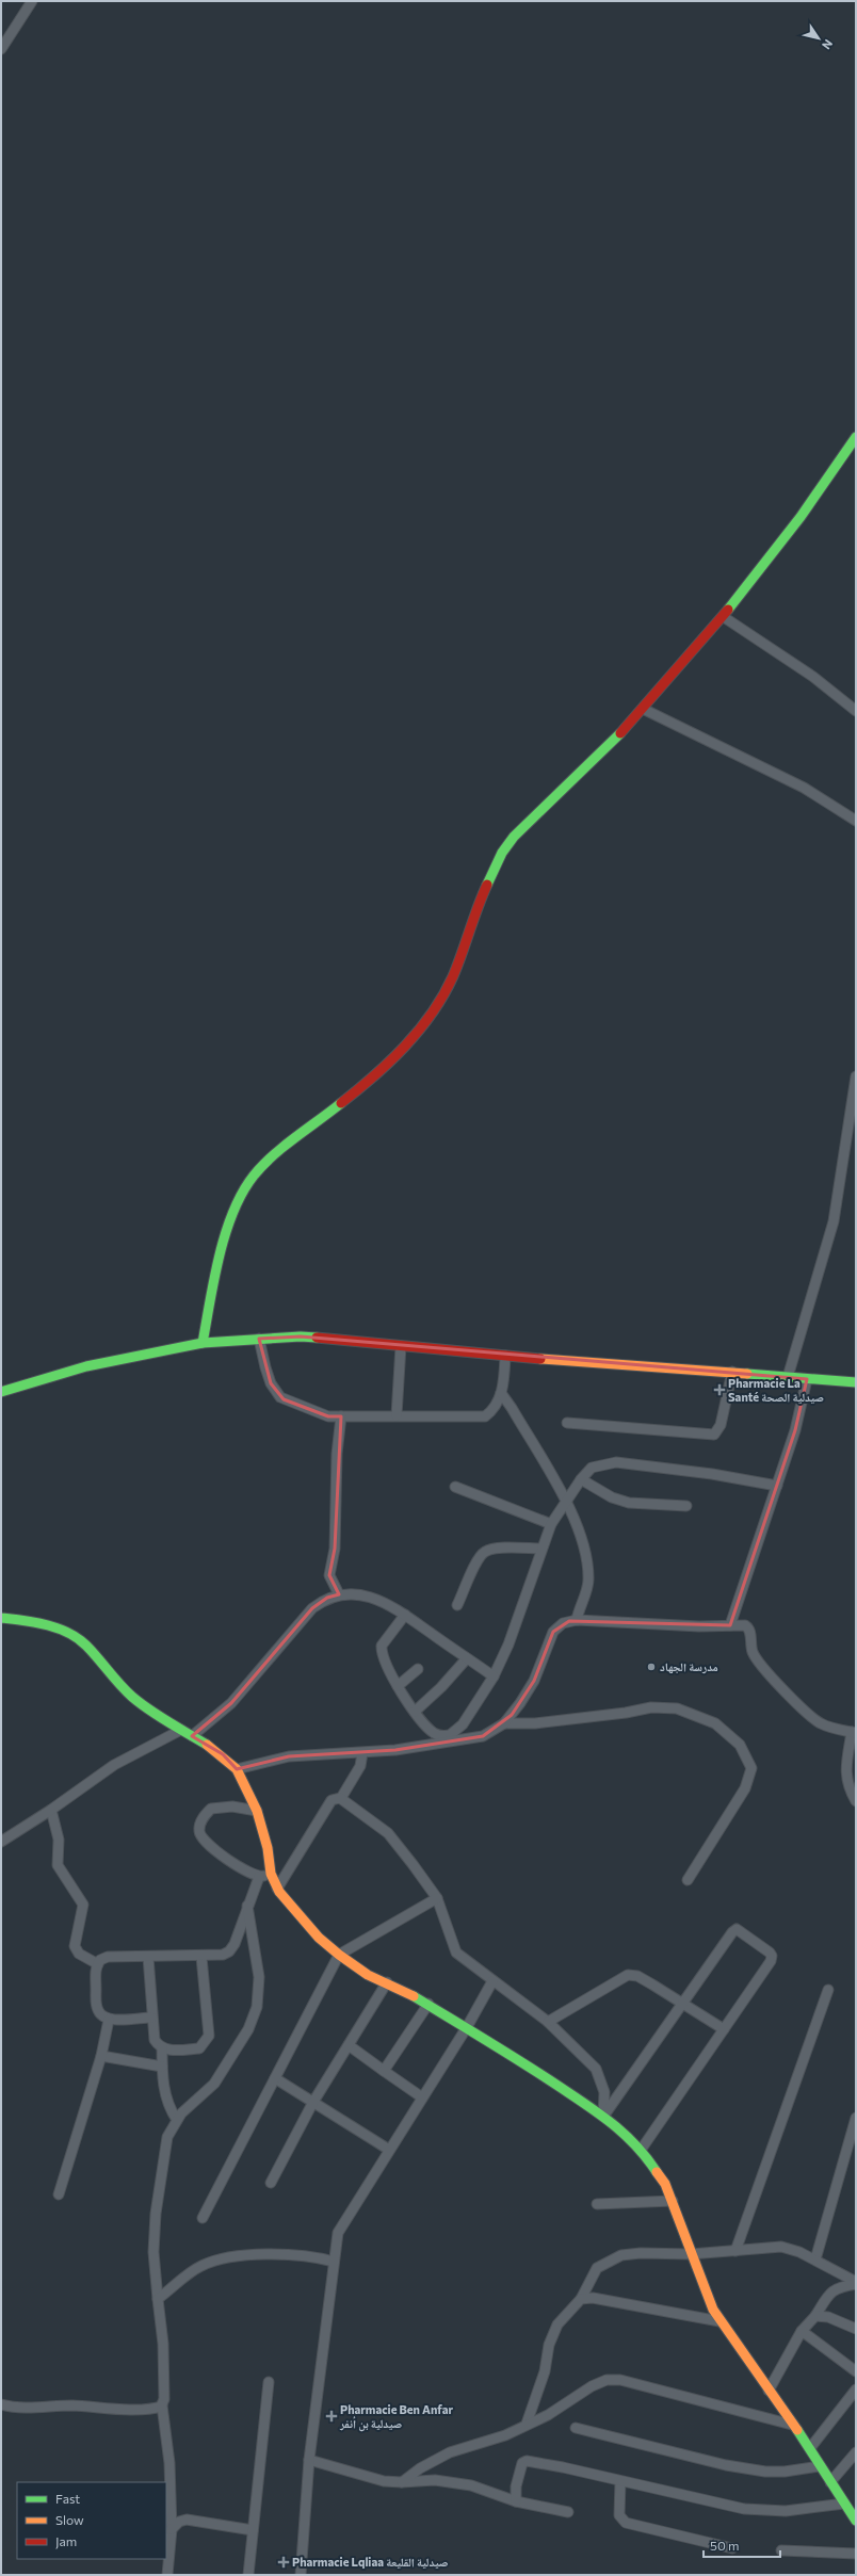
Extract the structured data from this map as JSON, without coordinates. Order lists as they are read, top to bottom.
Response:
{
  "places": {
    "health": ["Pharmacie La Santé صيدلية الصحة", "Pharmacie Ben Anfar صيدلية بن أنفر", "Pharmacie Lqliaa صيدلية القليعة"],
    "other": ["مدرسة الجهاد"]
  },
  "legend": ["Fast", "Slow", "Jam"],
  "scale_bar": "50 m",
  "north": "bottom right"
}
